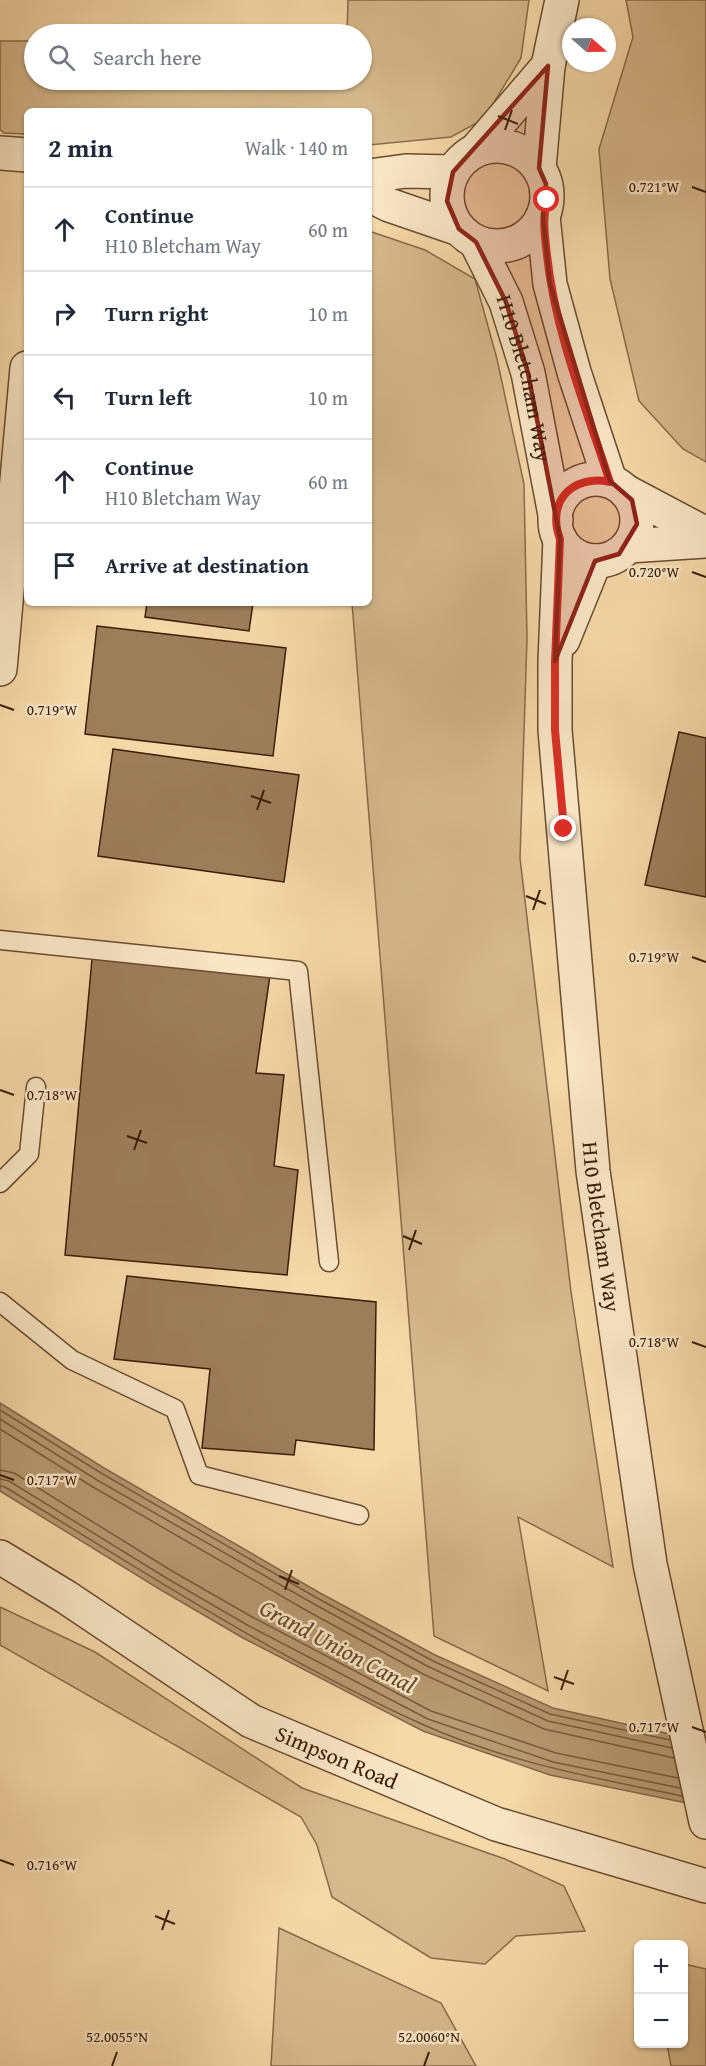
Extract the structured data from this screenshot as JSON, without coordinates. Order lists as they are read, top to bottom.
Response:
{
  "streets": {
    "street": ["H10 Bletcham Way", "Simpson Road"]
  },
  "water": ["Grand Union Canal"],
  "north": "right",
  "page": {
    "search": "Search here",
    "heading": ["2 min", "Walk · 140 m"],
    "list": [
      ["Continue", "H10 Bletcham Way", "60 m"],
      ["Turn right", "10 m"],
      ["Turn left", "10 m"],
      ["Continue", "H10 Bletcham Way", "60 m"],
      "Arrive at destination"
    ],
    "map_buttons": ["+", "−"]
  },
  "coordinates": [
    "0.721°W",
    "0.720°W",
    "0.719°W",
    "0.718°W",
    "0.717°W",
    "0.716°W",
    "52.0055°N",
    "52.0060°N"
  ]
}
